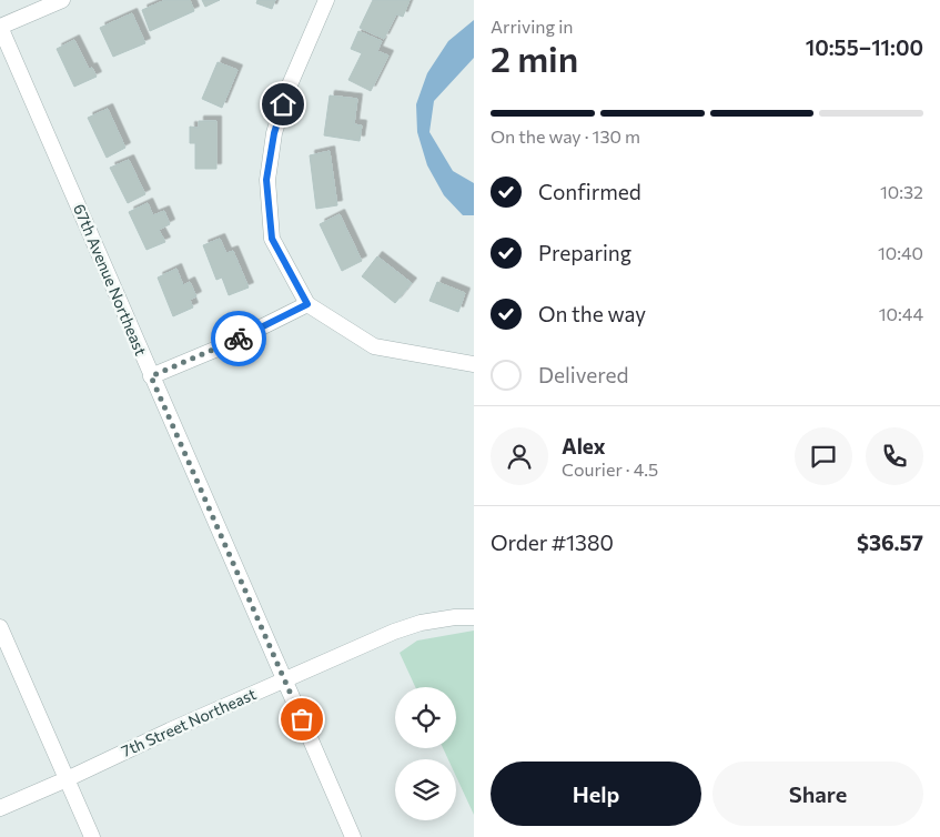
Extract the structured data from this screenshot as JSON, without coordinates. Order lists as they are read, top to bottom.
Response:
{
  "streets": {
    "street": ["67th Avenue Northeast", "7th Street Northeast"]
  },
  "crossings": [
    ["67th Avenue Northeast", "7th Street Northeast"]
  ],
  "page": {
    "heading": ["2 min", "Arriving in", "10:55–11:00"],
    "panel": [
      "Alex",
      "Courier · 4.5",
      "Order #1380",
      "$36.57"
    ],
    "bar": "On the way · 130 m",
    "list": [
      ["Confirmed", "10:32"],
      ["Preparing", "10:40"],
      ["On the way", "10:44"],
      "Delivered"
    ],
    "buttons": ["Help", "Share"]
  }
}
